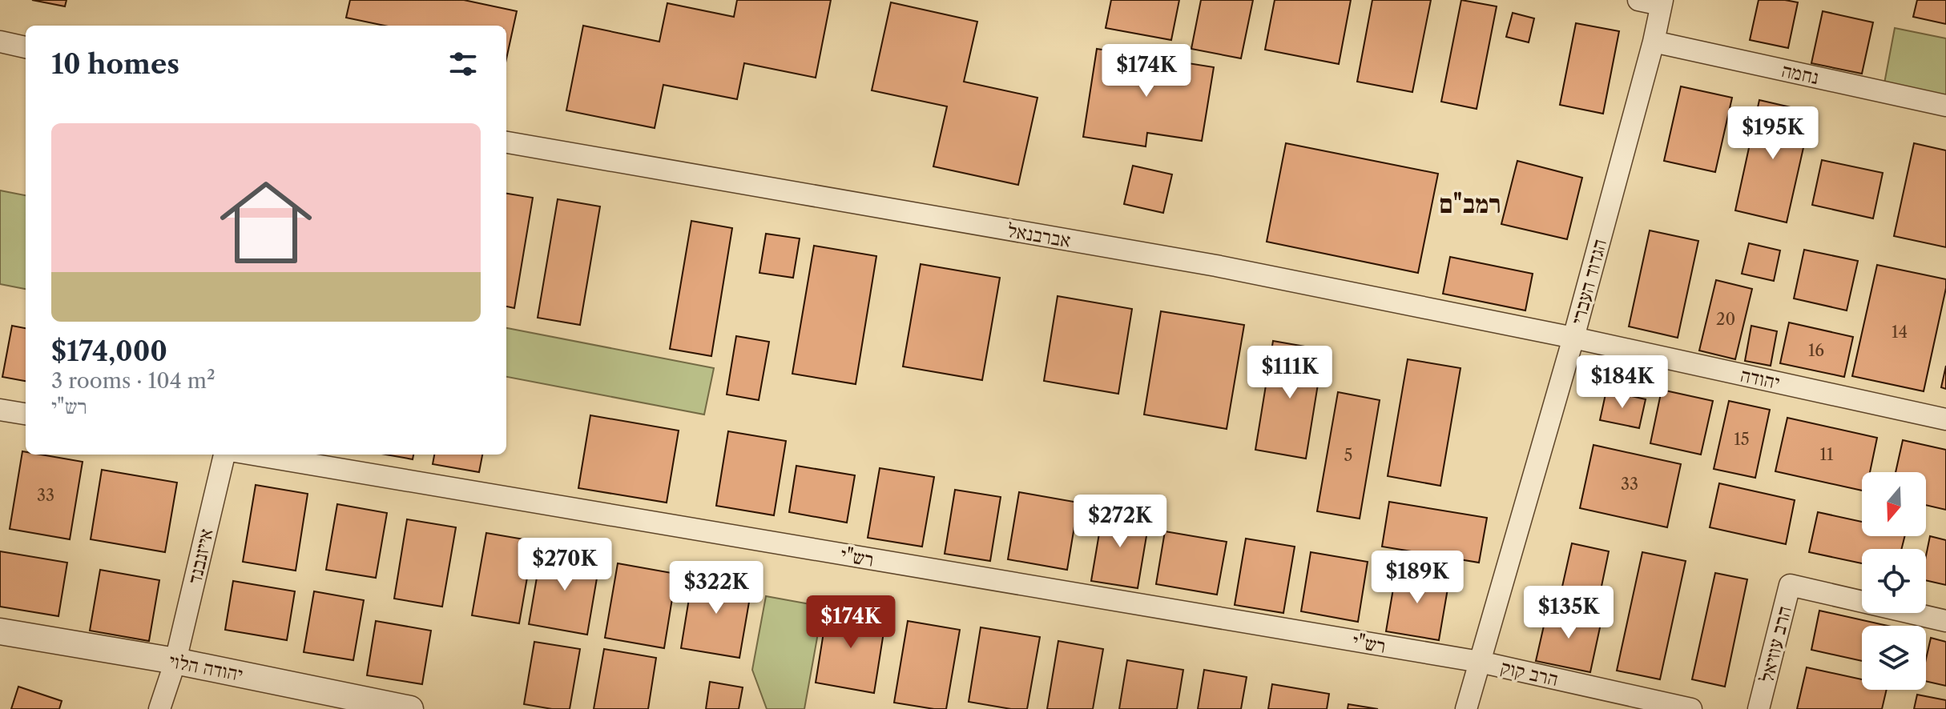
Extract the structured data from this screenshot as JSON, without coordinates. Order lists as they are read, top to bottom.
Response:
{
  "streets": {
    "street": [
      "נחמה",
      "אברבנאל",
      "הגדוד העברי",
      "יהודה",
      "אייזנבנד",
      "רש\"י",
      "הרב עוזיאל",
      "יהודה הלוי",
      "הרב קוק"
    ]
  },
  "crossings": [
    ["נחמה", "הגדוד העברי"],
    ["אברבנאל", "הגדוד העברי"],
    ["אברבנאל", "יהודה"],
    ["הגדוד העברי", "יהודה"],
    ["הגדוד העברי", "רש\"י"],
    ["הגדוד העברי", "הרב קוק"],
    ["אייזנבנד", "יהודה הלוי"],
    ["רש\"י", "הרב קוק"]
  ],
  "districts": ["רמב\"ם"],
  "house_numbers": [
    "20",
    "14",
    "16",
    "15",
    "11",
    "5",
    "33",
    "33"
  ],
  "north": "bottom",
  "page": {
    "heading": "10 homes",
    "price": [
      "$174K",
      "$195K",
      "$111K",
      "$184K",
      "$272K",
      "$270K",
      "$189K",
      "$322K",
      "$135K",
      "$174K"
    ],
    "list": [
      {
        "name": "$174,000",
        "note": "3 rooms · 104 m² · רש\"י"
      }
    ]
  }
}
